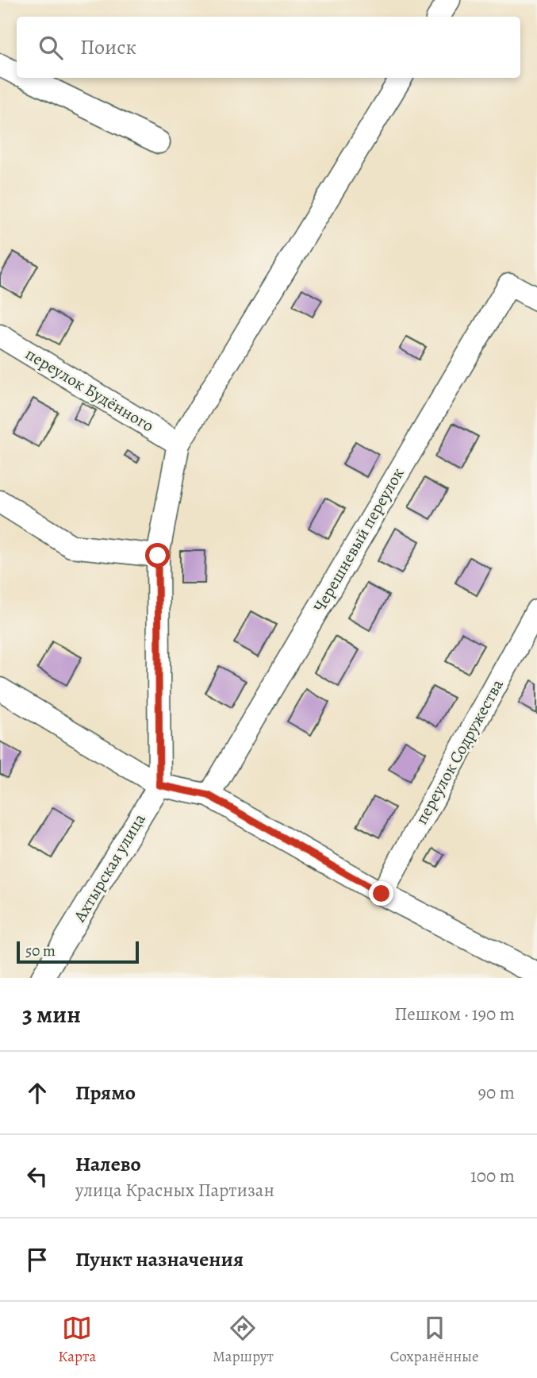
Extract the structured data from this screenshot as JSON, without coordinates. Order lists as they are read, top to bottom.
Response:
{
  "streets": {
    "street": [
      "переулок Будённого",
      "Черешневый переулок",
      "переулок Содружества",
      "Ахтырская улица"
    ]
  },
  "scale_bar": "50 m",
  "page": {
    "search": "Поиск",
    "scale": "50 m",
    "heading": ["3 мин", "Пешком · 190 m"],
    "list": [
      ["Прямо", "90 m"],
      ["Налево", "улица Красных Партизан", "100 m"],
      "Пункт назначения"
    ],
    "nav": ["Карта", "Маршрут", "Сохранённые"]
  }
}
